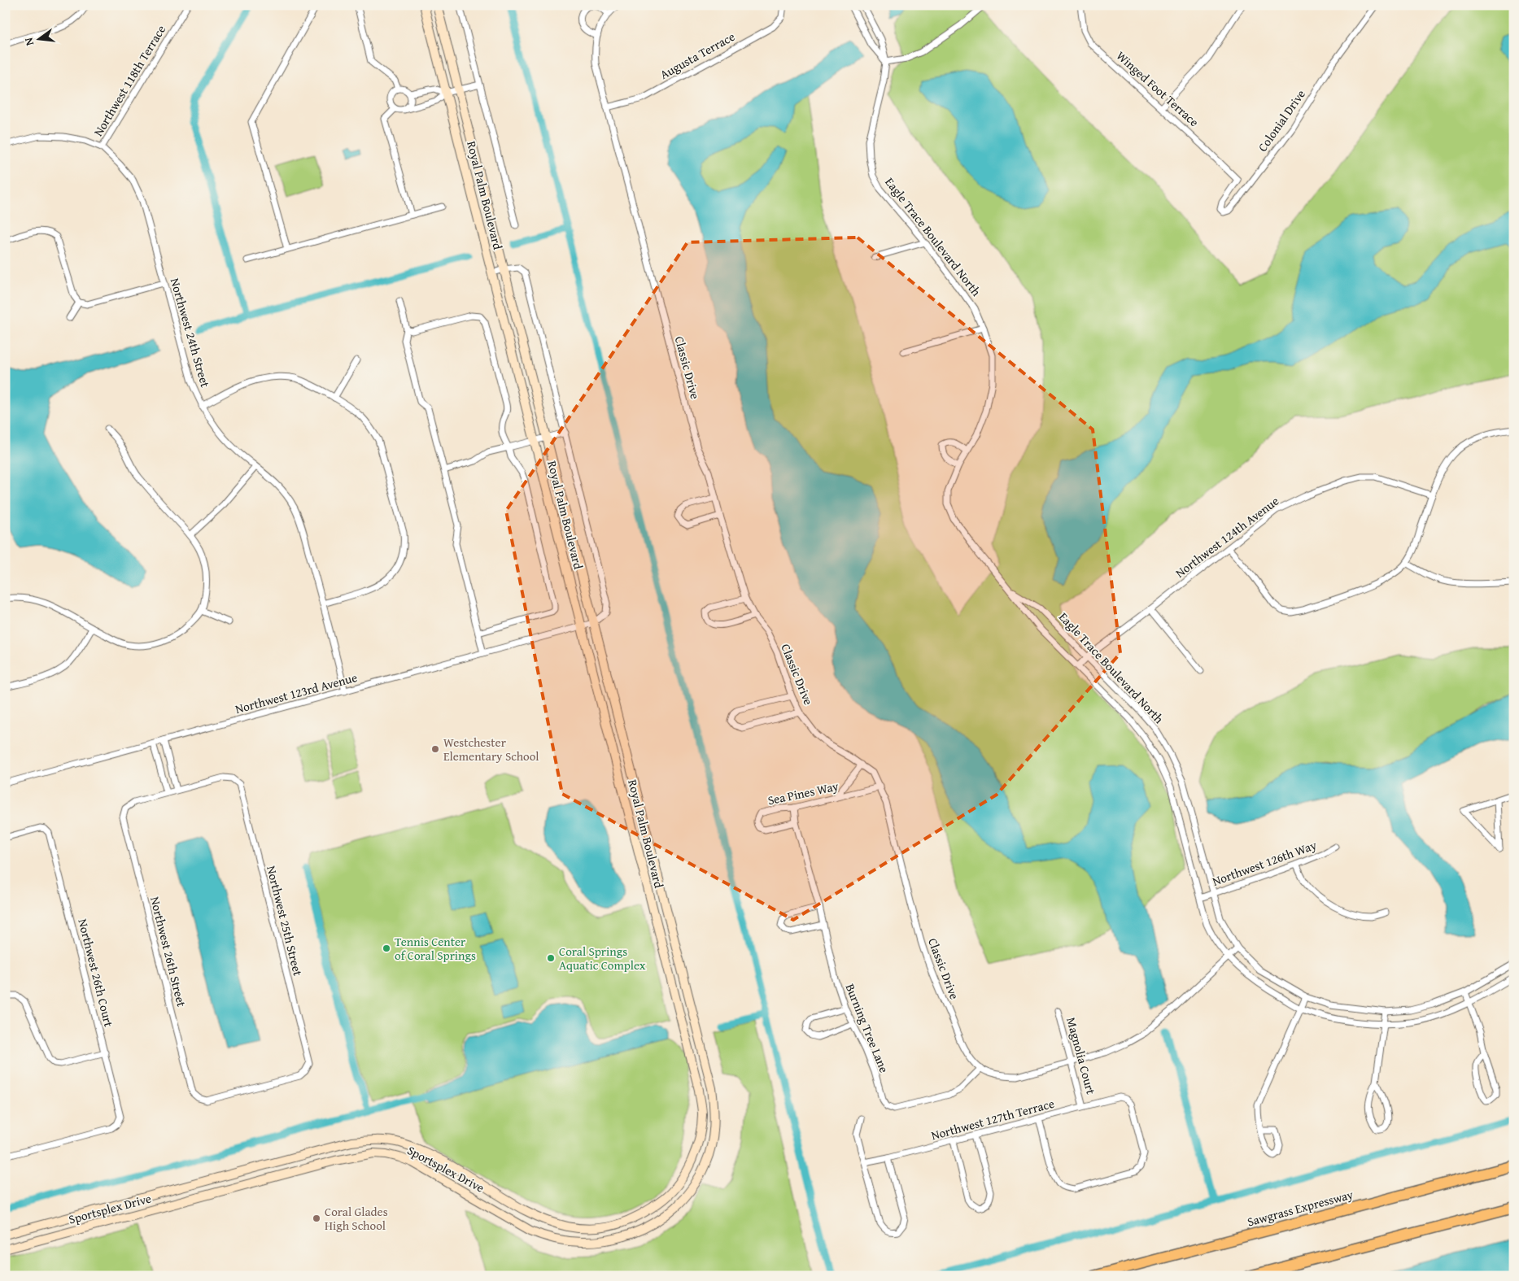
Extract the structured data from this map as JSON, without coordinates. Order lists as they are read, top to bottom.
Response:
{
  "streets": {
    "highway": ["Sawgrass Expressway"],
    "street": [
      "Augusta Terrace",
      "Northwest 118th Terrace",
      "Winged Foot Terrace",
      "Colonial Drive",
      "Royal Palm Boulevard",
      "Eagle Trace Boulevard North",
      "Northwest 24th Street",
      "Classic Drive",
      "Northwest 124th Avenue",
      "Northwest 123rd Avenue",
      "Sea Pines Way",
      "Northwest 126th Way",
      "Northwest 25th Street",
      "Northwest 26th Street",
      "Northwest 26th Court",
      "Burning Tree Lane",
      "Magnolia Court",
      "Northwest 127th Terrace",
      "Sportsplex Drive"
    ]
  },
  "crossings": [
    ["Augusta Terrace", "Classic Drive"],
    ["Northwest 118th Terrace", "Northwest 24th Street"],
    ["Winged Foot Terrace", "Colonial Drive"],
    ["Royal Palm Boulevard", "Northwest 123rd Avenue"],
    ["Royal Palm Boulevard", "Sportsplex Drive"],
    ["Eagle Trace Boulevard North", "Classic Drive"],
    ["Eagle Trace Boulevard North", "Northwest 124th Avenue"],
    ["Eagle Trace Boulevard North", "Northwest 126th Way"],
    ["Northwest 24th Street", "Northwest 123rd Avenue"],
    ["Classic Drive", "Sea Pines Way"],
    ["Classic Drive", "Burning Tree Lane"],
    ["Classic Drive", "Magnolia Court"],
    ["Sea Pines Way", "Burning Tree Lane"],
    ["Northwest 25th Street", "Northwest 26th Street"],
    ["Magnolia Court", "Northwest 127th Terrace"]
  ],
  "places": [
    "Westchester Elementary School",
    "Tennis Center of Coral Springs",
    "Coral Springs Aquatic Complex",
    "Coral Glades High School"
  ],
  "north": "left"
}
